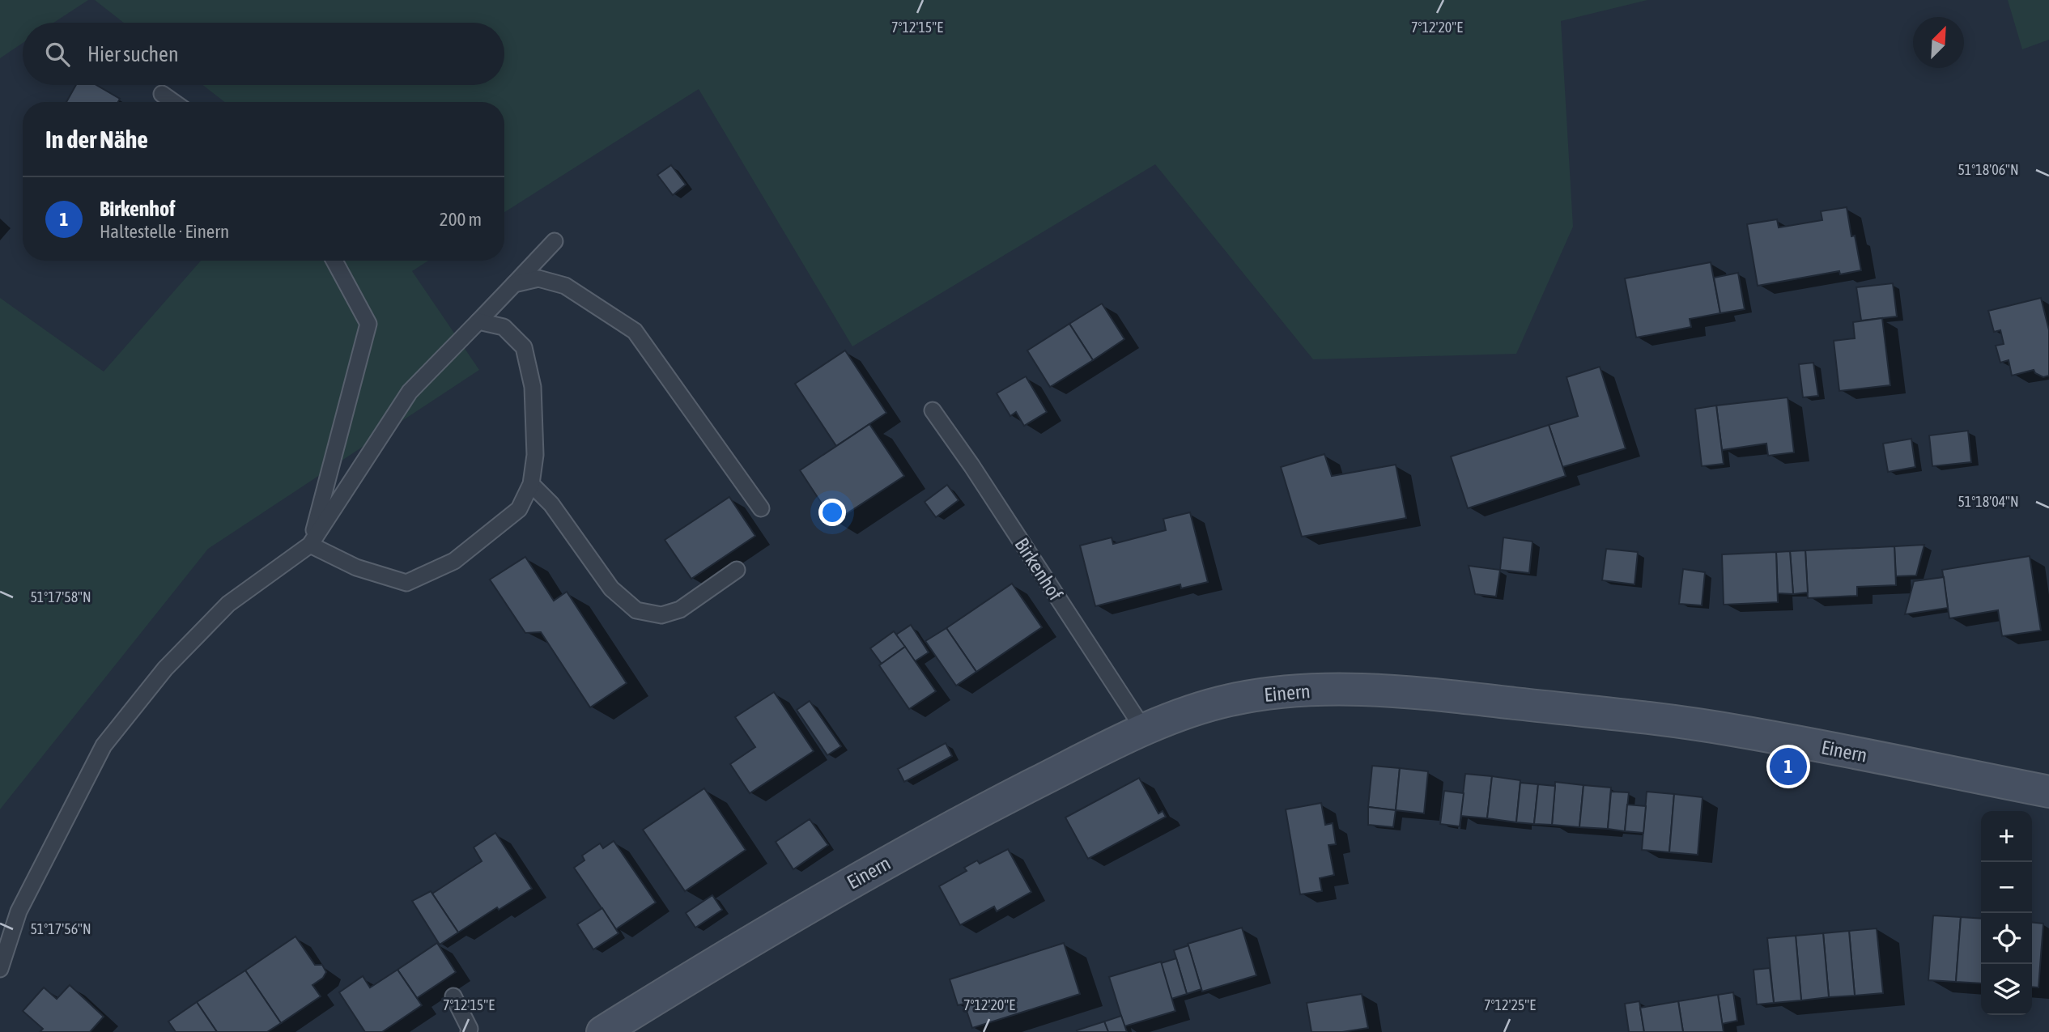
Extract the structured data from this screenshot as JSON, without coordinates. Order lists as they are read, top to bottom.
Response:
{
  "streets": {
    "main road": ["Einern"],
    "lane": ["Birkenhof"]
  },
  "crossings": [
    ["Birkenhof", "Einern"]
  ],
  "north": "top right",
  "page": {
    "search": "Hier suchen",
    "heading": "In der Nähe",
    "list": [
      {
        "mark": "1",
        "name": "Birkenhof",
        "note": "Haltestelle · Einern",
        "value": "200 m"
      }
    ],
    "pins": "1",
    "map_buttons": ["+", "−"]
  },
  "coordinates": [
    "7°12'15\"E",
    "7°12'20\"E",
    "51°18'06\"N",
    "51°18'04\"N",
    "51°17'58\"N",
    "51°17'56\"N",
    "7°12'25\"E"
  ]
}
